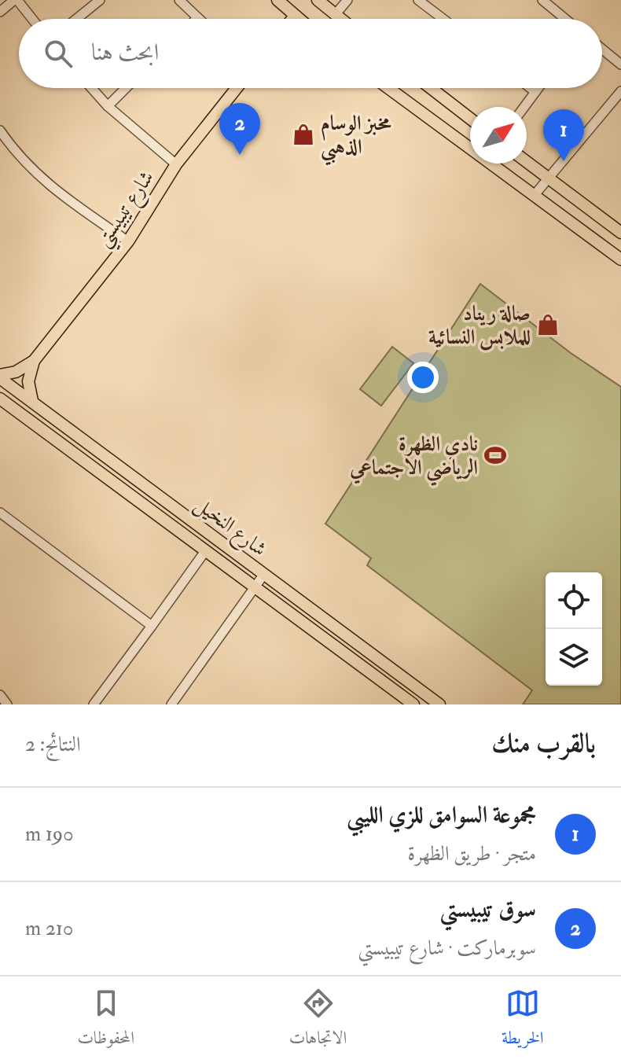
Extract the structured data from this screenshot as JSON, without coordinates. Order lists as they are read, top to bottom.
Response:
{
  "streets": {
    "main road": ["شارع تيبيستي", "شارع النخيل"]
  },
  "places": {
    "shop": ["مخبز الوسام الذهبي", "صالة ريناد للملابس النسائية"],
    "sports": ["نادي الظهرة الرياضي الاجتماعي"]
  },
  "north": "top right",
  "page": {
    "search": "ابحث هنا",
    "pins": ["2", "1"],
    "heading": ["بالقرب منك", "النتائج: 2"],
    "list": [
      {
        "mark": "1",
        "name": "مجموعة السوامق للزي الليبي",
        "note": "متجر · طريق الظهرة",
        "value": "190 m"
      },
      {
        "mark": "2",
        "name": "سوق تيبيستي",
        "note": "سوبرماركت · شارع تيبيستي",
        "value": "210 m"
      }
    ],
    "nav": ["الخريطة", "الاتجاهات", "المحفوظات"]
  }
}
